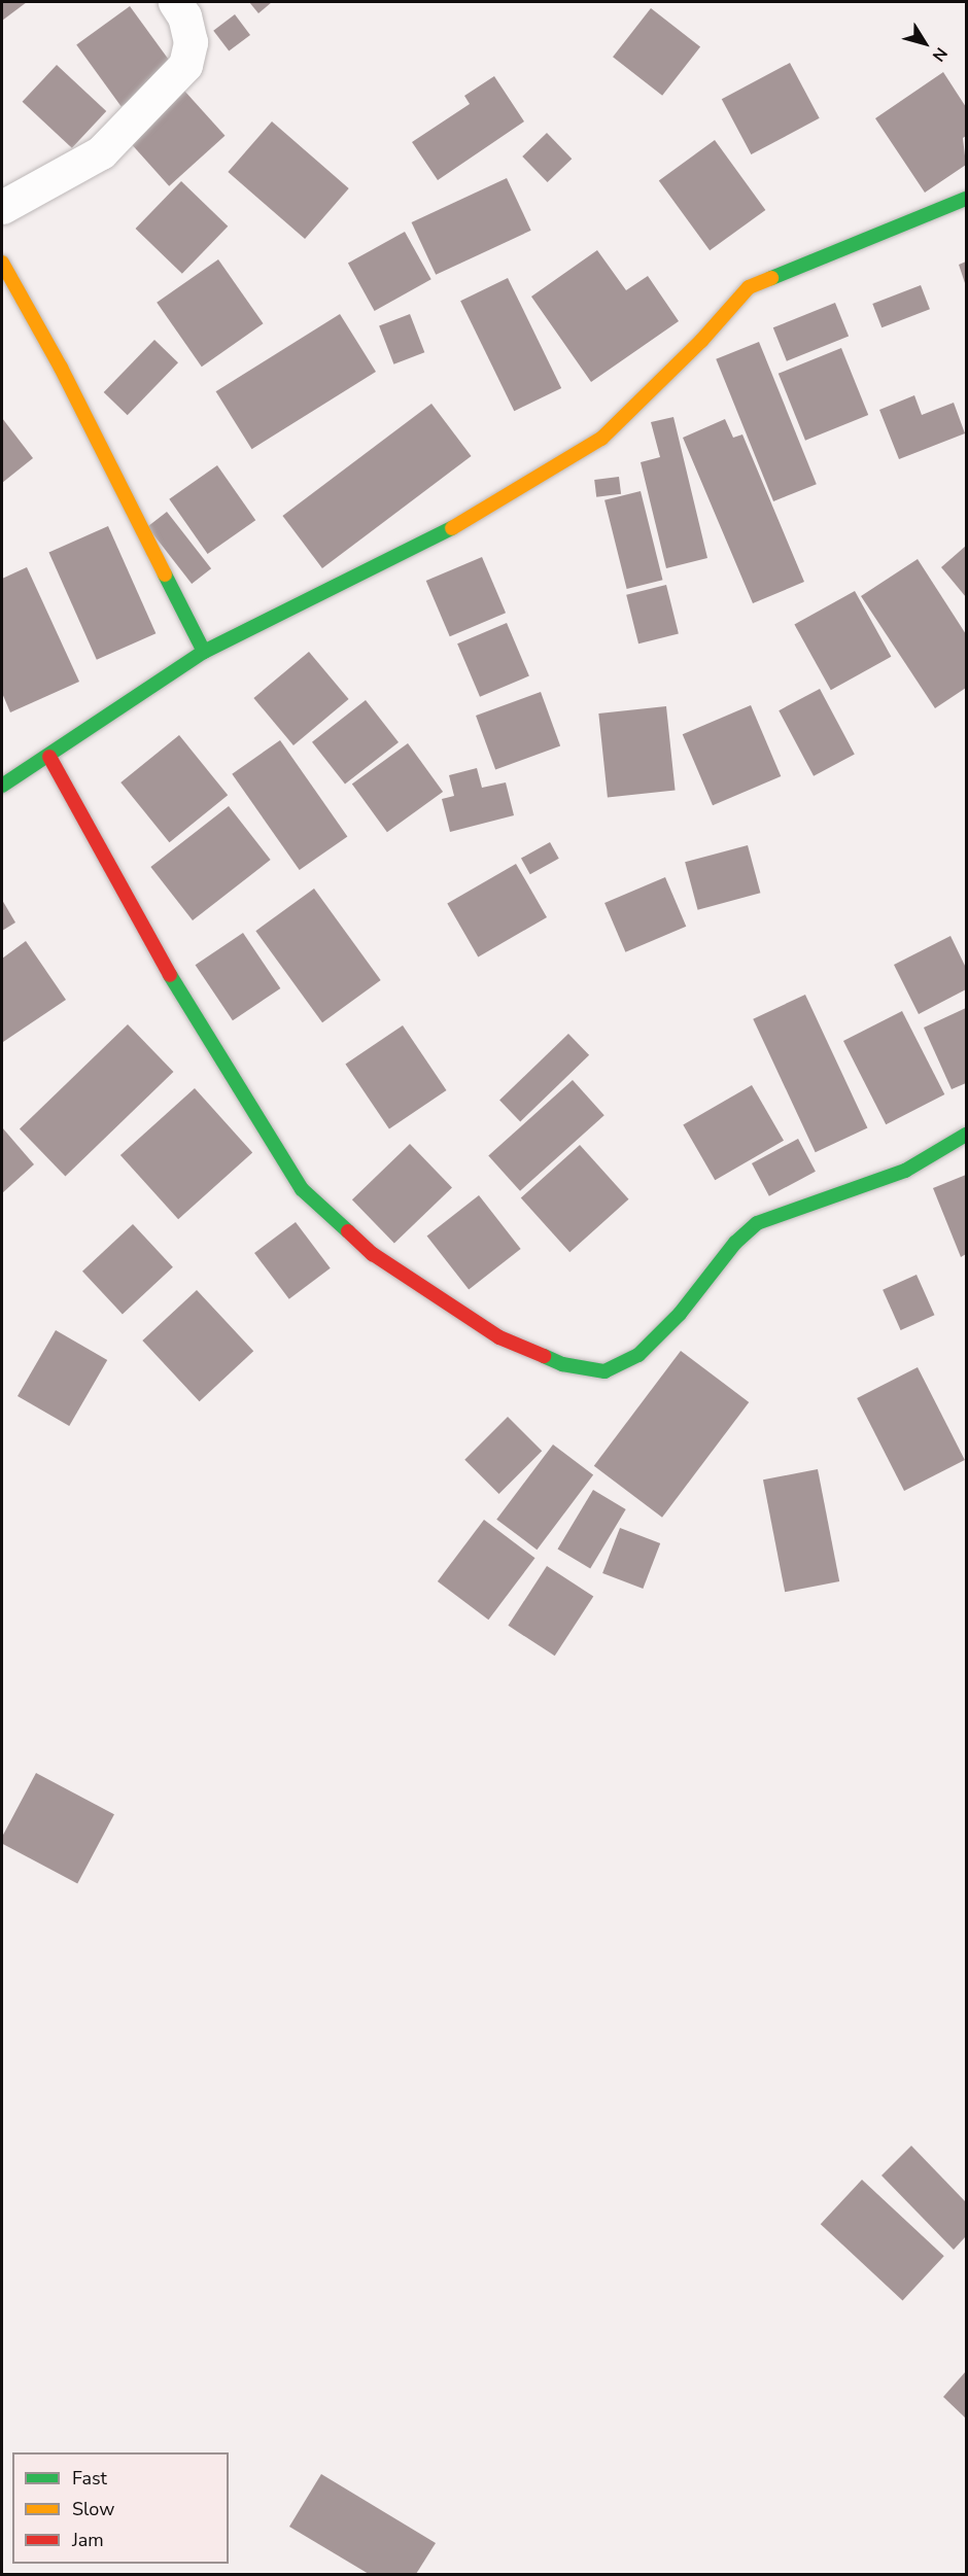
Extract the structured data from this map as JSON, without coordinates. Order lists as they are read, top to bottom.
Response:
{
  "legend": ["Fast", "Slow", "Jam"],
  "north": "bottom right"
}
